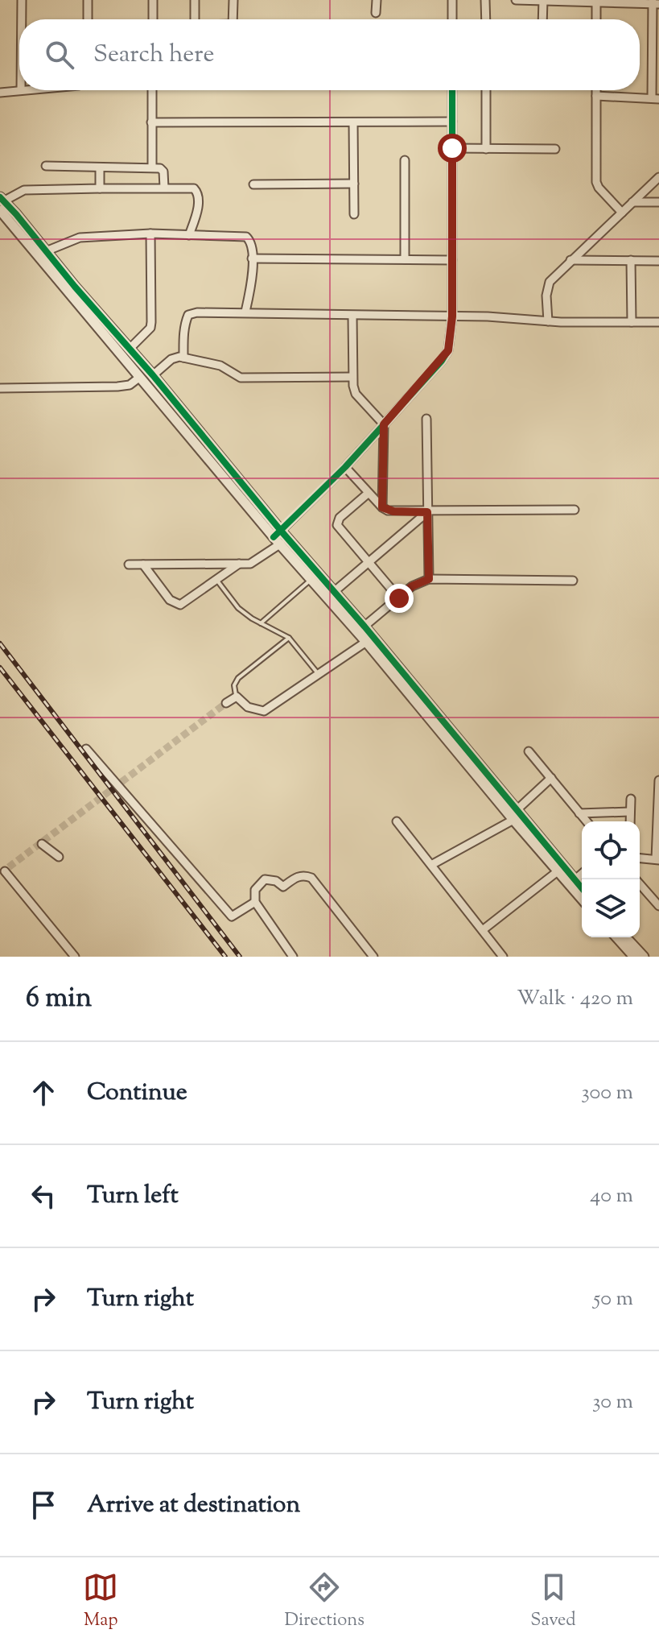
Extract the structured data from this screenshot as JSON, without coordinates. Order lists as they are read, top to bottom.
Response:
{
  "page": {
    "search": "Search here",
    "heading": ["6 min", "Walk · 420 m"],
    "list": [
      ["Continue", "300 m"],
      ["Turn left", "40 m"],
      ["Turn right", "50 m"],
      ["Turn right", "30 m"],
      "Arrive at destination"
    ],
    "nav": ["Map", "Directions", "Saved"]
  }
}
